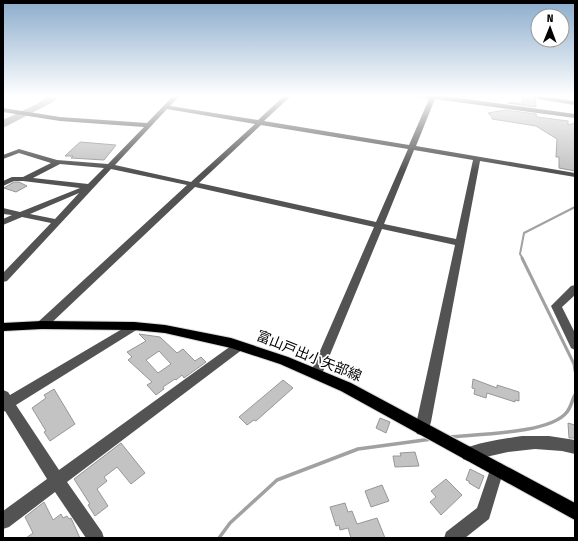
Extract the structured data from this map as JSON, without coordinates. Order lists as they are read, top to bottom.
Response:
{
  "streets": {
    "main road": ["富山戸出小矢部線"]
  },
  "north": "top"
}
